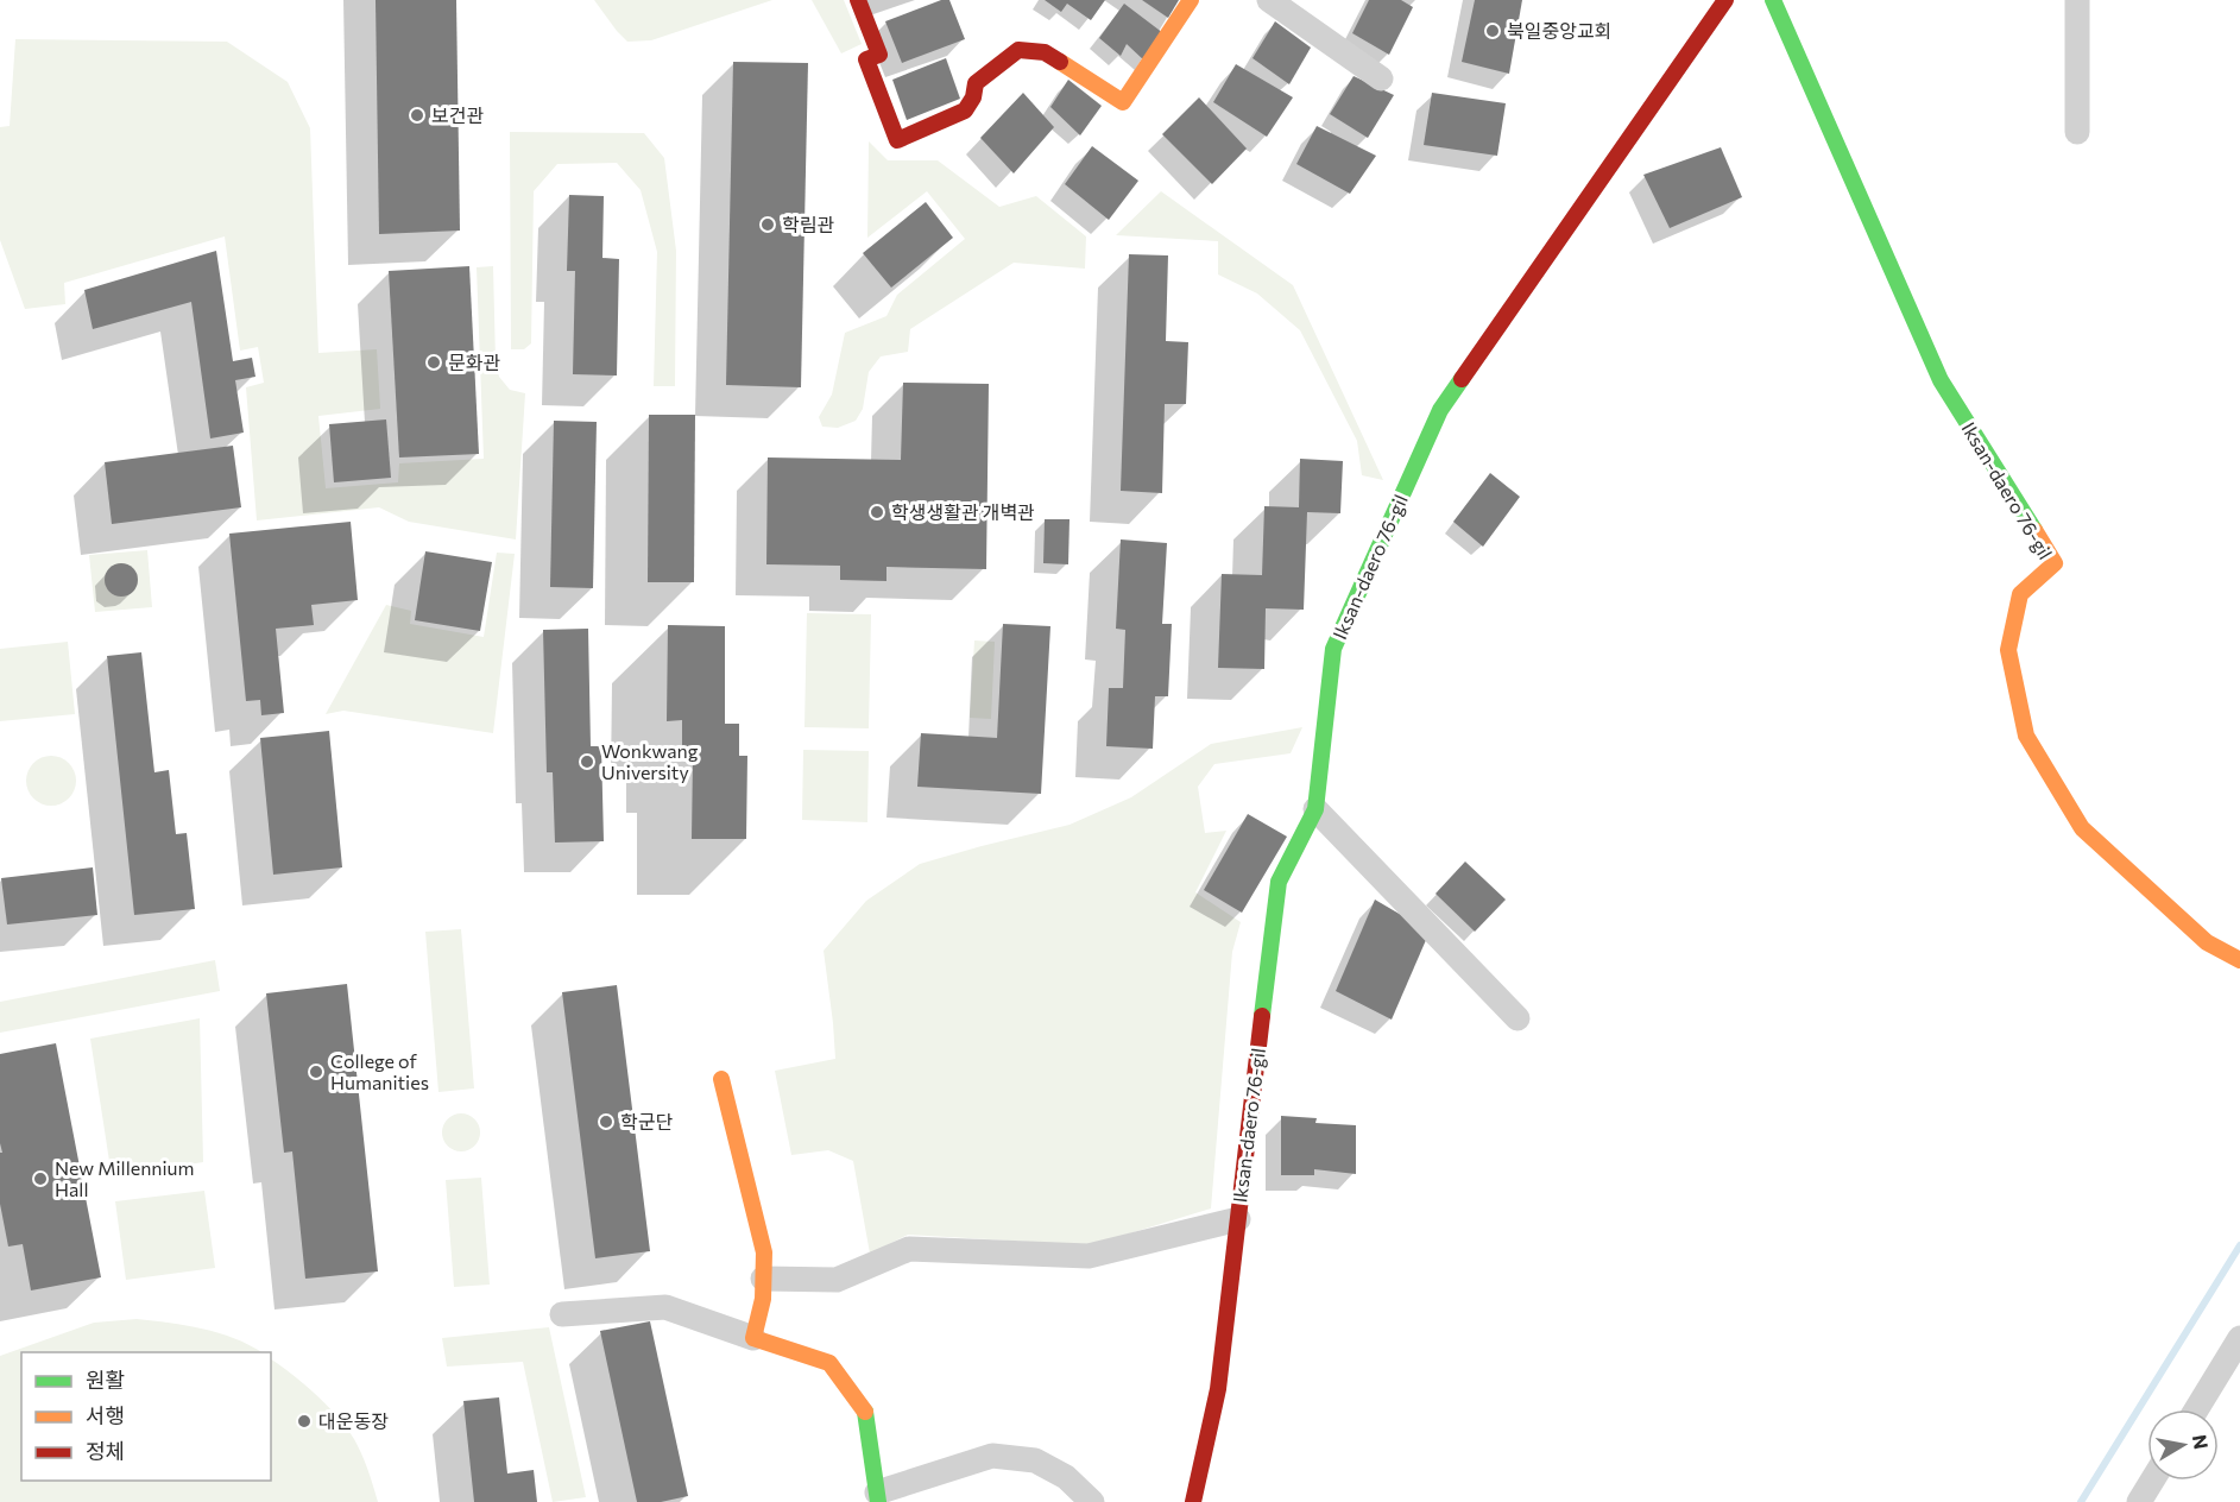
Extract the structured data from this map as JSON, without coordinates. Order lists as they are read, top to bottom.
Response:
{
  "streets": {
    "street": ["Iksan-daero 76-gil"]
  },
  "places": [
    "북일중앙교회",
    "보건관",
    "학림관",
    "문화관",
    "학생생활관 개벽관",
    "Wonkwang University",
    "College of Humanities",
    "학군단",
    "New Millennium Hall",
    "대운동장"
  ],
  "legend": ["원활", "서행", "정체"],
  "north": "right"
}
